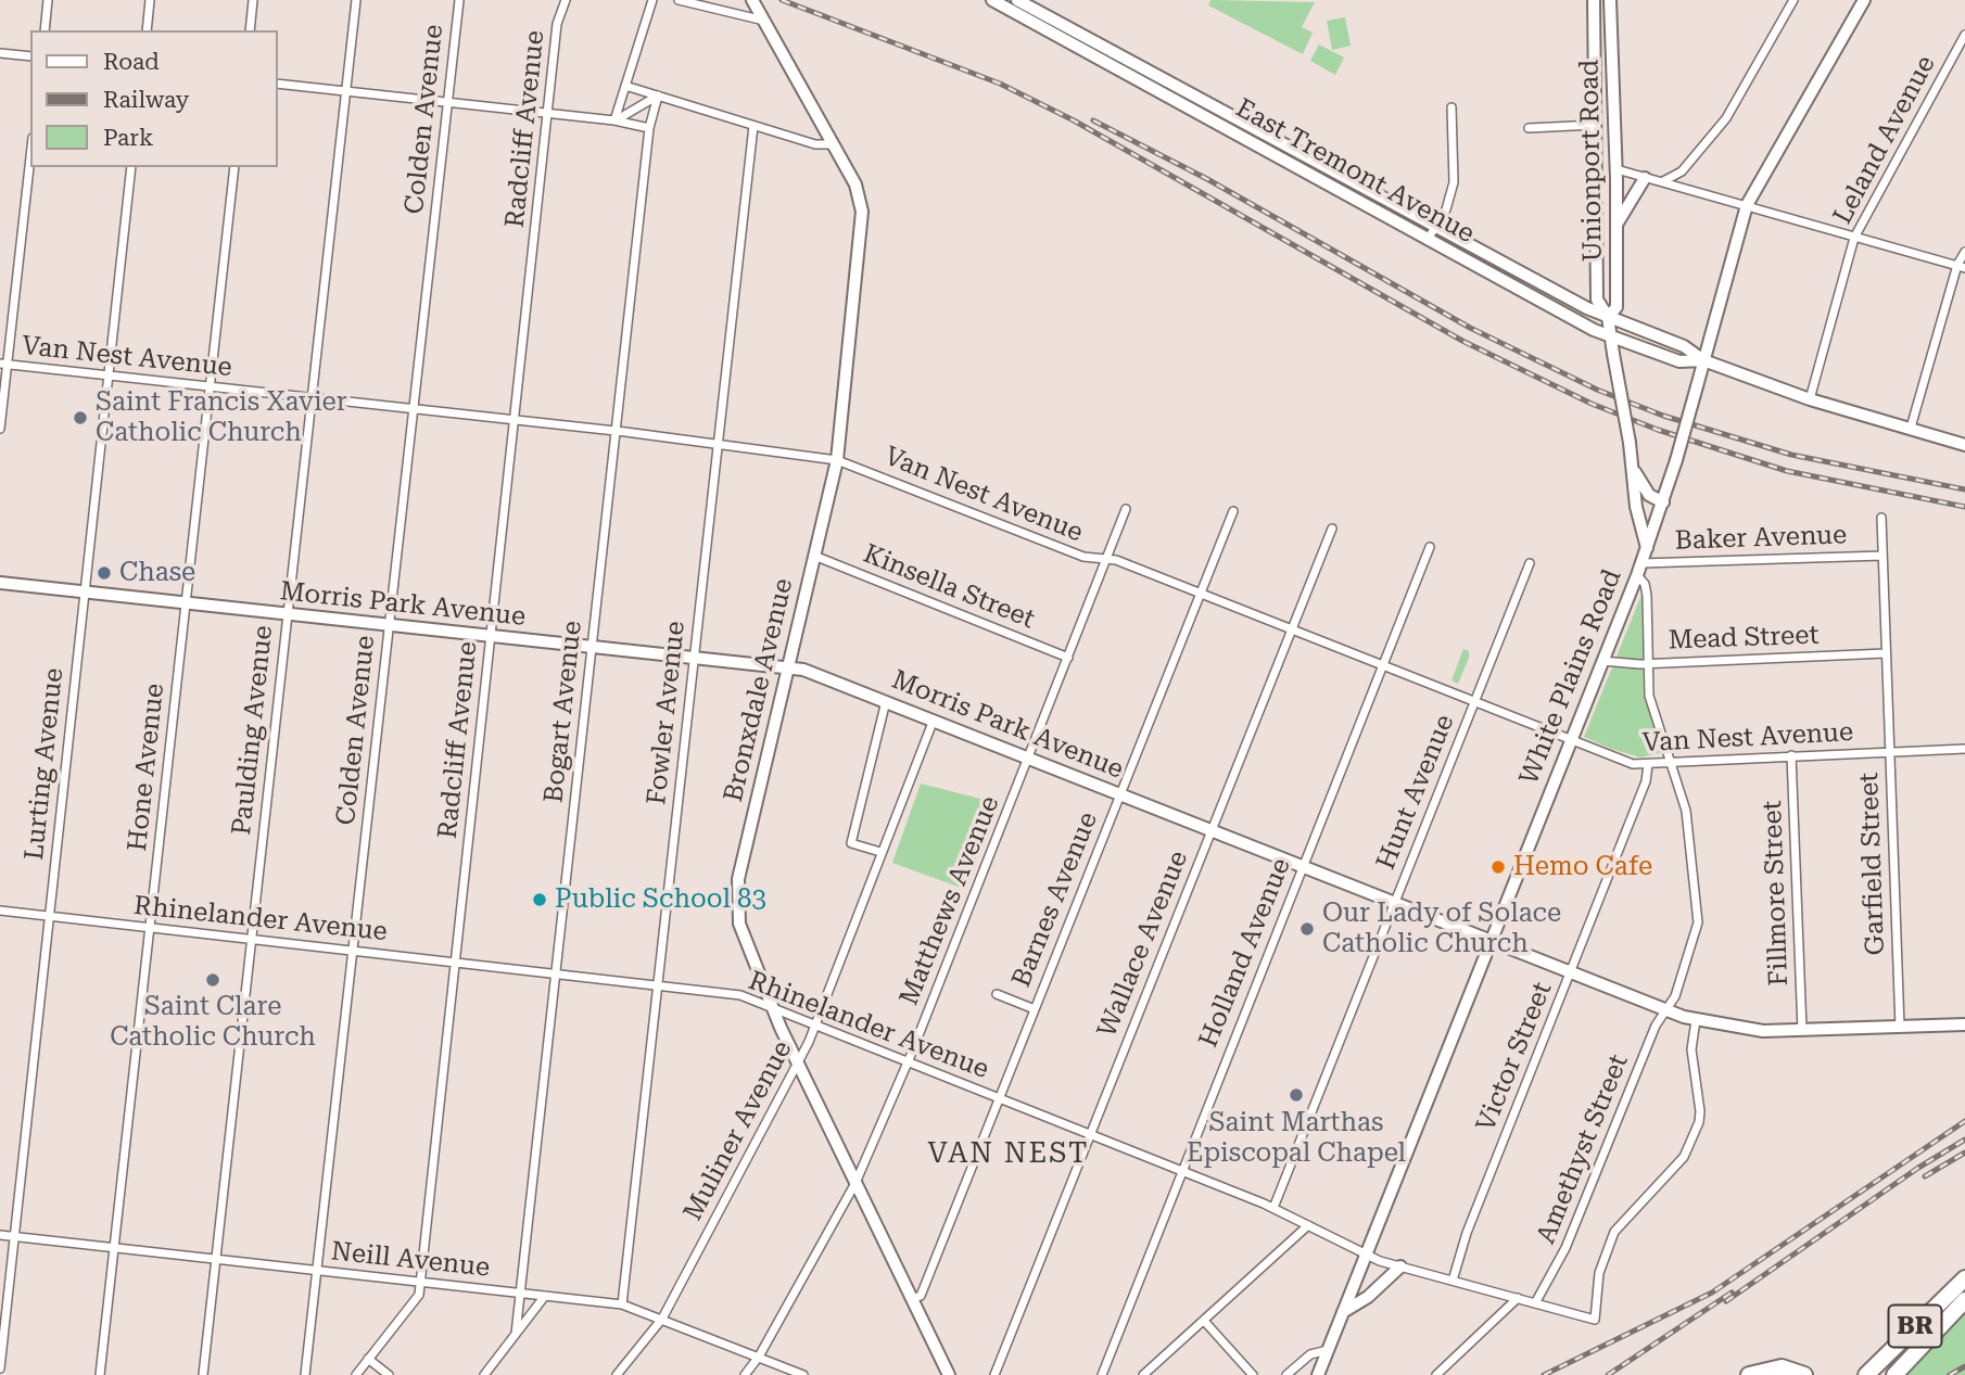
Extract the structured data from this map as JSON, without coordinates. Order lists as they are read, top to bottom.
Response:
{
  "streets": {
    "highway": ["BR"],
    "main road": [
      "Unionport Road",
      "East Tremont Avenue",
      "Morris Park Avenue",
      "White Plains Road",
      "Bronxdale Avenue"
    ],
    "street": [
      "Colden Avenue",
      "Radcliff Avenue",
      "Leland Avenue",
      "Van Nest Avenue",
      "Baker Avenue",
      "Kinsella Street",
      "Mead Street",
      "Bogart Avenue",
      "Fowler Avenue",
      "Paulding Avenue",
      "Lurting Avenue",
      "Hone Avenue",
      "Hunt Avenue",
      "Garfield Street",
      "Fillmore Street",
      "Barnes Avenue",
      "Matthews Avenue",
      "Rhinelander Avenue",
      "Wallace Avenue",
      "Holland Avenue",
      "Victor Street",
      "Muliner Avenue",
      "Amethyst Street",
      "Neill Avenue"
    ]
  },
  "crossings": [
    ["Colden Avenue", "Van Nest Avenue"],
    ["Colden Avenue", "Morris Park Avenue"],
    ["Colden Avenue", "Rhinelander Avenue"],
    ["Colden Avenue", "Neill Avenue"],
    ["Radcliff Avenue", "Van Nest Avenue"],
    ["Radcliff Avenue", "Morris Park Avenue"],
    ["Radcliff Avenue", "Rhinelander Avenue"],
    ["Radcliff Avenue", "Neill Avenue"],
    ["Leland Avenue", "East Tremont Avenue"],
    ["Unionport Road", "East Tremont Avenue"],
    ["Unionport Road", "White Plains Road"],
    ["East Tremont Avenue", "White Plains Road"],
    ["Van Nest Avenue", "White Plains Road"],
    ["Van Nest Avenue", "Bronxdale Avenue"],
    ["Van Nest Avenue", "Bogart Avenue"],
    ["Van Nest Avenue", "Fowler Avenue"],
    ["Van Nest Avenue", "Paulding Avenue"],
    ["Van Nest Avenue", "Lurting Avenue"],
    ["Van Nest Avenue", "Hone Avenue"],
    ["Van Nest Avenue", "Hunt Avenue"],
    ["Van Nest Avenue", "Garfield Street"],
    ["Van Nest Avenue", "Fillmore Street"],
    ["Van Nest Avenue", "Barnes Avenue"],
    ["Van Nest Avenue", "Matthews Avenue"],
    ["Van Nest Avenue", "Wallace Avenue"],
    ["Van Nest Avenue", "Holland Avenue"],
    ["Van Nest Avenue", "Victor Street"],
    ["Baker Avenue", "White Plains Road"],
    ["Baker Avenue", "Garfield Street"],
    ["Kinsella Street", "Bronxdale Avenue"],
    ["Kinsella Street", "Matthews Avenue"],
    ["Morris Park Avenue", "White Plains Road"],
    ["Morris Park Avenue", "Bronxdale Avenue"],
    ["Morris Park Avenue", "Bogart Avenue"],
    ["Morris Park Avenue", "Fowler Avenue"],
    ["Morris Park Avenue", "Paulding Avenue"],
    ["Morris Park Avenue", "Lurting Avenue"],
    ["Morris Park Avenue", "Hone Avenue"],
    ["Morris Park Avenue", "Hunt Avenue"],
    ["Morris Park Avenue", "Garfield Street"],
    ["Morris Park Avenue", "Fillmore Street"],
    ["Morris Park Avenue", "Barnes Avenue"],
    ["Morris Park Avenue", "Matthews Avenue"],
    ["Morris Park Avenue", "Rhinelander Avenue"],
    ["Morris Park Avenue", "Wallace Avenue"],
    ["Morris Park Avenue", "Holland Avenue"],
    ["Morris Park Avenue", "Victor Street"],
    ["Morris Park Avenue", "Muliner Avenue"],
    ["Morris Park Avenue", "Amethyst Street"],
    ["Mead Street", "White Plains Road"],
    ["Mead Street", "Garfield Street"],
    ["White Plains Road", "Rhinelander Avenue"],
    ["Bronxdale Avenue", "Barnes Avenue"],
    ["Bronxdale Avenue", "Matthews Avenue"],
    ["Bronxdale Avenue", "Rhinelander Avenue"],
    ["Bronxdale Avenue", "Muliner Avenue"],
    ["Bogart Avenue", "Rhinelander Avenue"],
    ["Bogart Avenue", "Neill Avenue"],
    ["Fowler Avenue", "Rhinelander Avenue"],
    ["Fowler Avenue", "Neill Avenue"],
    ["Paulding Avenue", "Rhinelander Avenue"],
    ["Paulding Avenue", "Neill Avenue"],
    ["Lurting Avenue", "Rhinelander Avenue"],
    ["Lurting Avenue", "Neill Avenue"],
    ["Hone Avenue", "Rhinelander Avenue"],
    ["Hone Avenue", "Neill Avenue"],
    ["Hunt Avenue", "Rhinelander Avenue"],
    ["Barnes Avenue", "Rhinelander Avenue"],
    ["Matthews Avenue", "Rhinelander Avenue"],
    ["Matthews Avenue", "Neill Avenue"],
    ["Rhinelander Avenue", "Wallace Avenue"],
    ["Rhinelander Avenue", "Holland Avenue"],
    ["Rhinelander Avenue", "Victor Street"],
    ["Rhinelander Avenue", "Muliner Avenue"],
    ["Rhinelander Avenue", "Amethyst Street"],
    ["Muliner Avenue", "Neill Avenue"]
  ],
  "districts": ["VAN NEST"],
  "places": [
    "Saint Francis Xavier Catholic Church",
    "Chase",
    "Hemo Cafe",
    "Public School 83",
    "Our Lady of Solace Catholic Church",
    "Saint Clare Catholic Church",
    "Saint Marthas Episcopal Chapel"
  ],
  "legend": ["Road", "Railway", "Park"]
}
